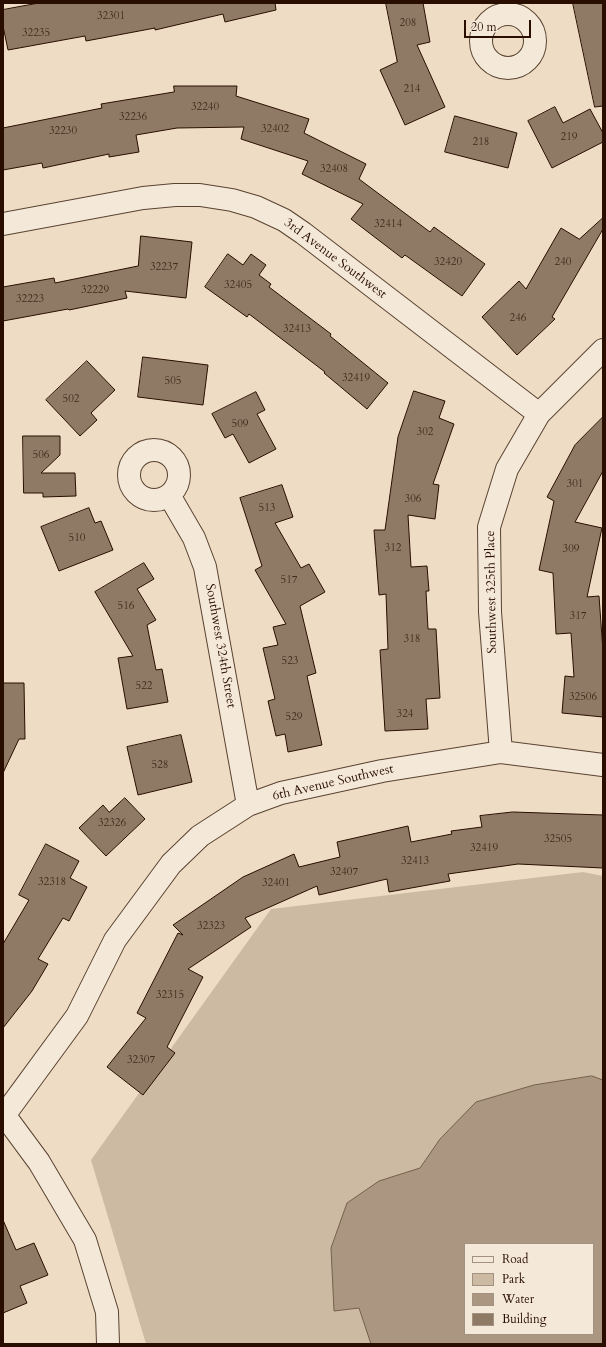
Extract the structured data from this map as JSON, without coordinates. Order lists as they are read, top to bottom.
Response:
{
  "streets": {
    "street": [
      "3rd Avenue Southwest",
      "Southwest 325th Place",
      "Southwest 324th Street",
      "6th Avenue Southwest"
    ]
  },
  "crossings": [
    ["3rd Avenue Southwest", "Southwest 325th Place"],
    ["Southwest 325th Place", "6th Avenue Southwest"],
    ["Southwest 324th Street", "6th Avenue Southwest"]
  ],
  "house_numbers": [
    "32301",
    "208",
    "32235",
    "214",
    "32240",
    "32236",
    "32402",
    "32230",
    "219",
    "218",
    "32408",
    "32414",
    "32420",
    "240",
    "32237",
    "32405",
    "32229",
    "32223",
    "246",
    "32413",
    "32419",
    "505",
    "502",
    "509",
    "302",
    "506",
    "301",
    "306",
    "513",
    "510",
    "312",
    "309",
    "517",
    "516",
    "317",
    "318",
    "523",
    "522",
    "32506",
    "324",
    "529",
    "528",
    "32326",
    "32505",
    "32419",
    "32413",
    "32407",
    "32318",
    "32401",
    "32323",
    "32315",
    "32307"
  ],
  "legend": [
    "Road",
    "Park",
    "Water",
    "Building"
  ],
  "scale_bar": "20 m"
}
